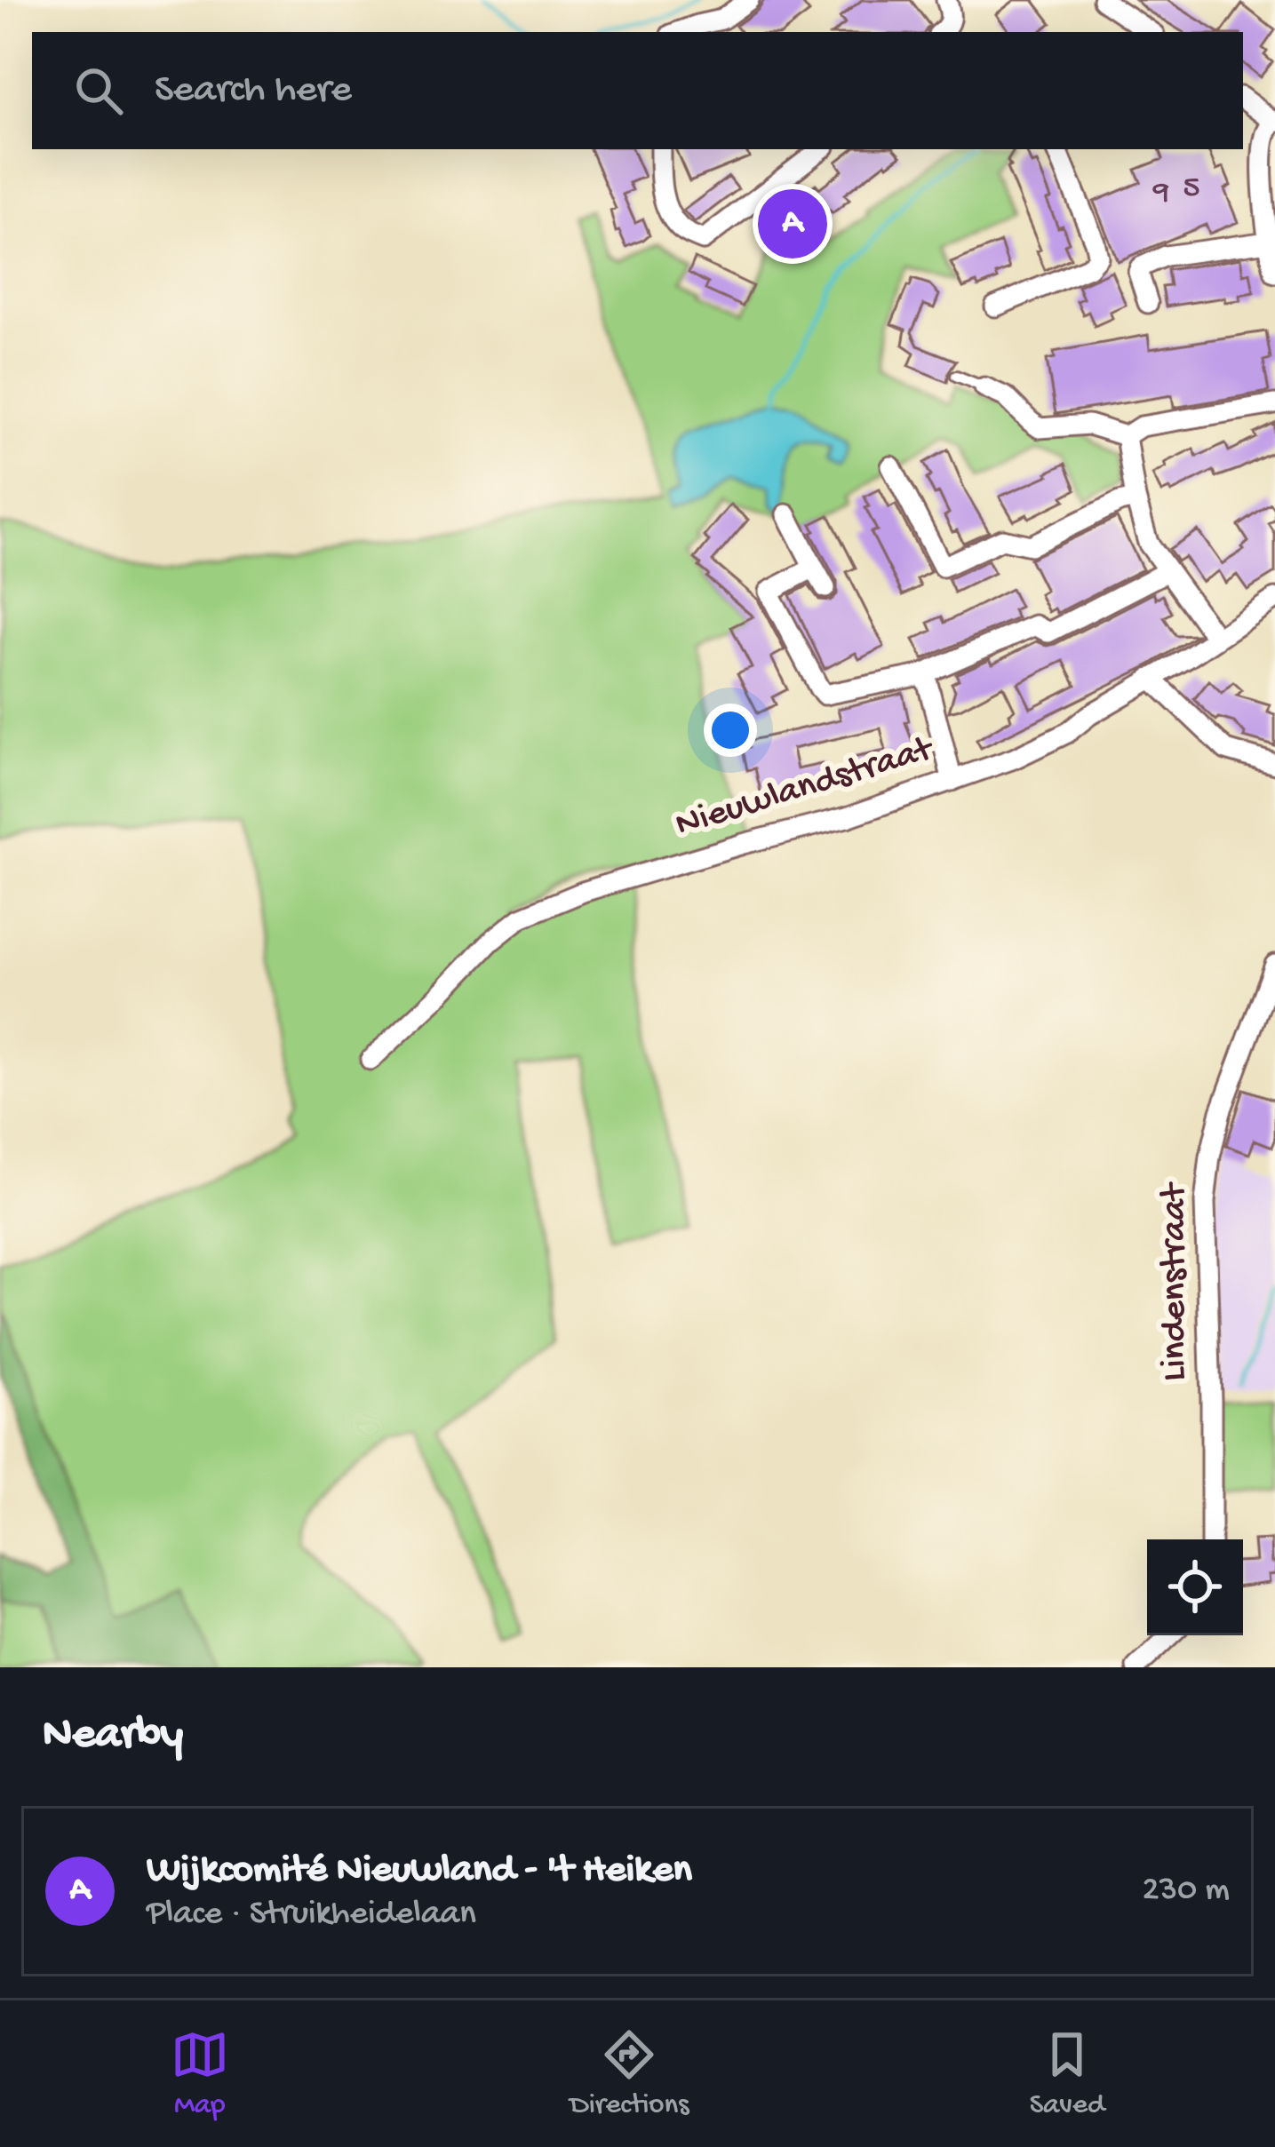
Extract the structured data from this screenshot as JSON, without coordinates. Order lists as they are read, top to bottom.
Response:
{
  "streets": {
    "street": ["Nieuwlandstraat", "Lindenstraat"]
  },
  "house_numbers": ["5", "9"],
  "page": {
    "search": "Search here",
    "pins": "A",
    "heading": "Nearby",
    "list": [
      {
        "mark": "A",
        "name": "Wijkcomité Nieuwland - 't Heiken",
        "note": "Place · Struikheidelaan",
        "value": "230 m"
      }
    ],
    "nav": ["Map", "Directions", "Saved"]
  }
}
